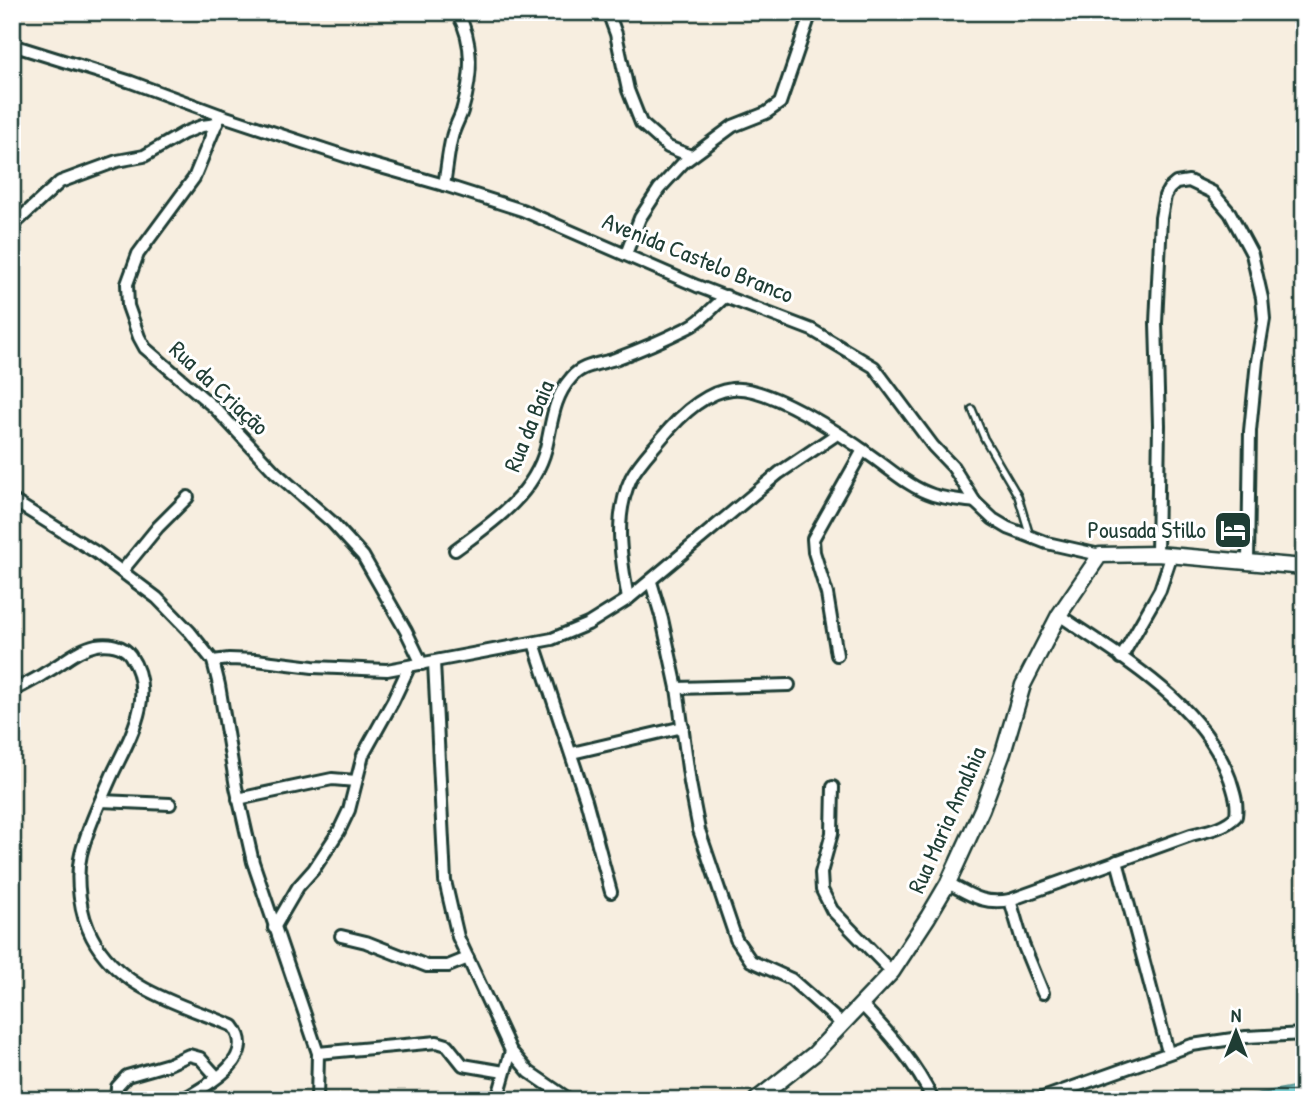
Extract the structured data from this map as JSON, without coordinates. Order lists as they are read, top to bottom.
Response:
{
  "streets": {
    "street": [
      "Avenida Castelo Branco",
      "Rua da Criação",
      "Rua da Baia",
      "Rua Maria Amalhia"
    ]
  },
  "crossings": [
    ["Avenida Castelo Branco", "Rua da Criação"],
    ["Avenida Castelo Branco", "Rua da Baia"],
    ["Avenida Castelo Branco", "Rua Maria Amalhia"]
  ],
  "places": {
    "hotel": ["Pousada Stillo"]
  },
  "north": "top"
}
